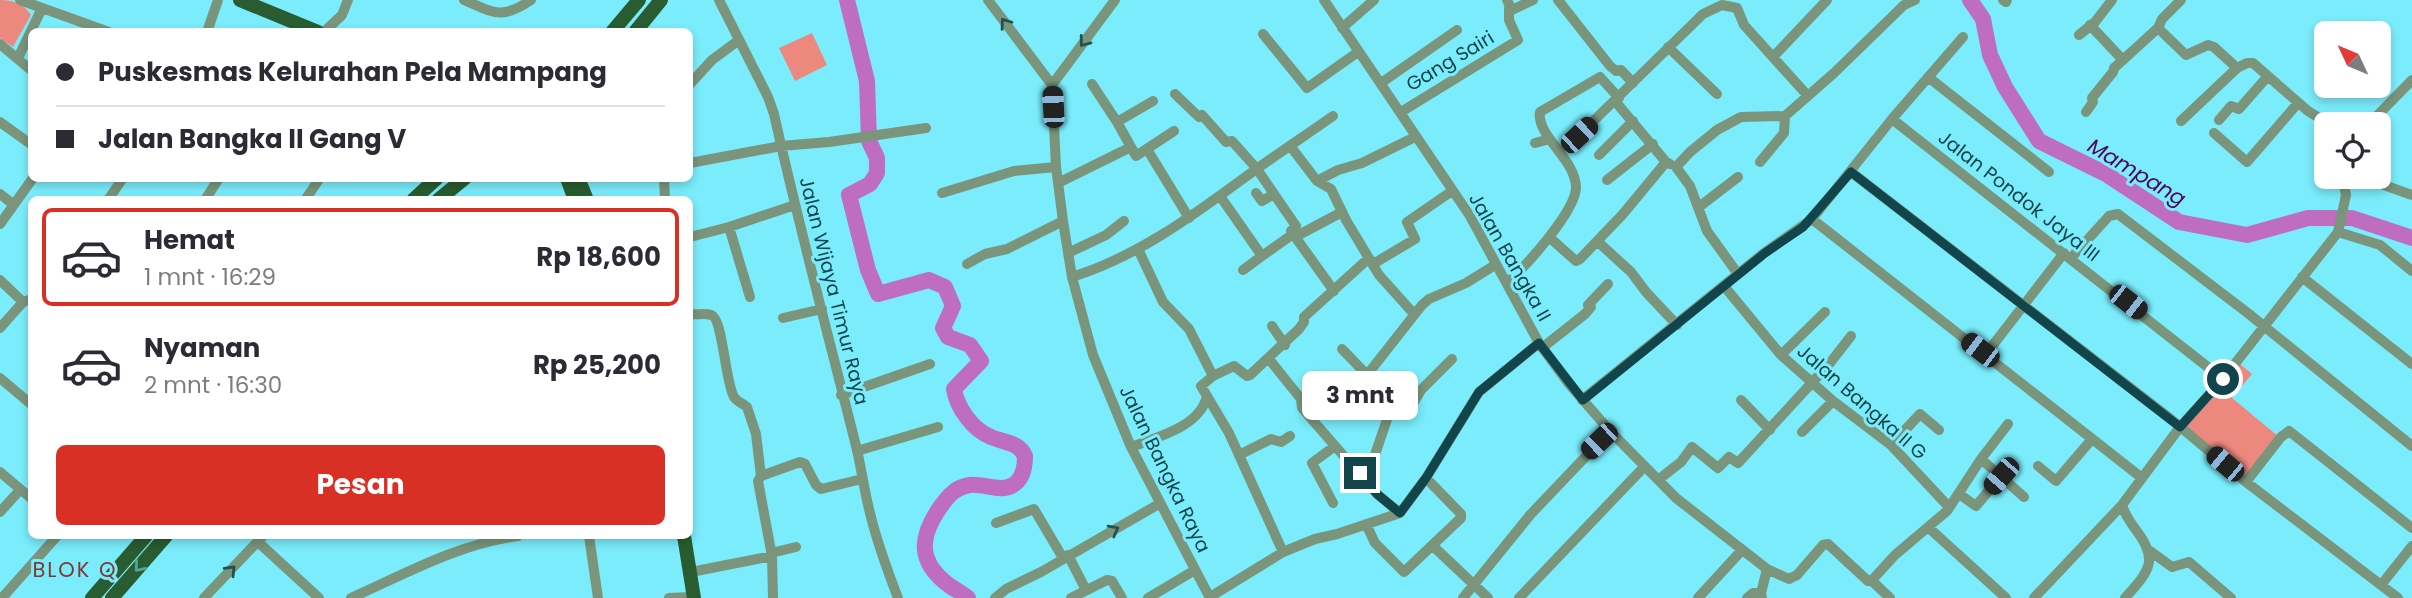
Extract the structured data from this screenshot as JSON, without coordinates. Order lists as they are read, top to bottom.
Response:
{
  "streets": {
    "street": [
      "Gang Sairi",
      "Jalan Pondok Jaya III",
      "Jalan Bangka II",
      "Jalan Wijaya Timur Raya",
      "Jalan Bangka II G",
      "Jalan Bangka Raya"
    ]
  },
  "crossings": [
    ["Gang Sairi", "Jalan Bangka II"]
  ],
  "districts": ["BLOK Q"],
  "water": ["Mampang"],
  "north": "top left",
  "page": {
    "banner": ["Puskesmas Kelurahan Pela Mampang", "Jalan Bangka II Gang V"],
    "list": [
      {
        "name": "Hemat",
        "note": "1 mnt · 16:29",
        "value": "Rp 18,600"
      },
      {
        "name": "Nyaman",
        "note": "2 mnt · 16:30",
        "value": "Rp 25,200"
      }
    ],
    "bubble": "3 mnt",
    "buttons": "Pesan"
  }
}
